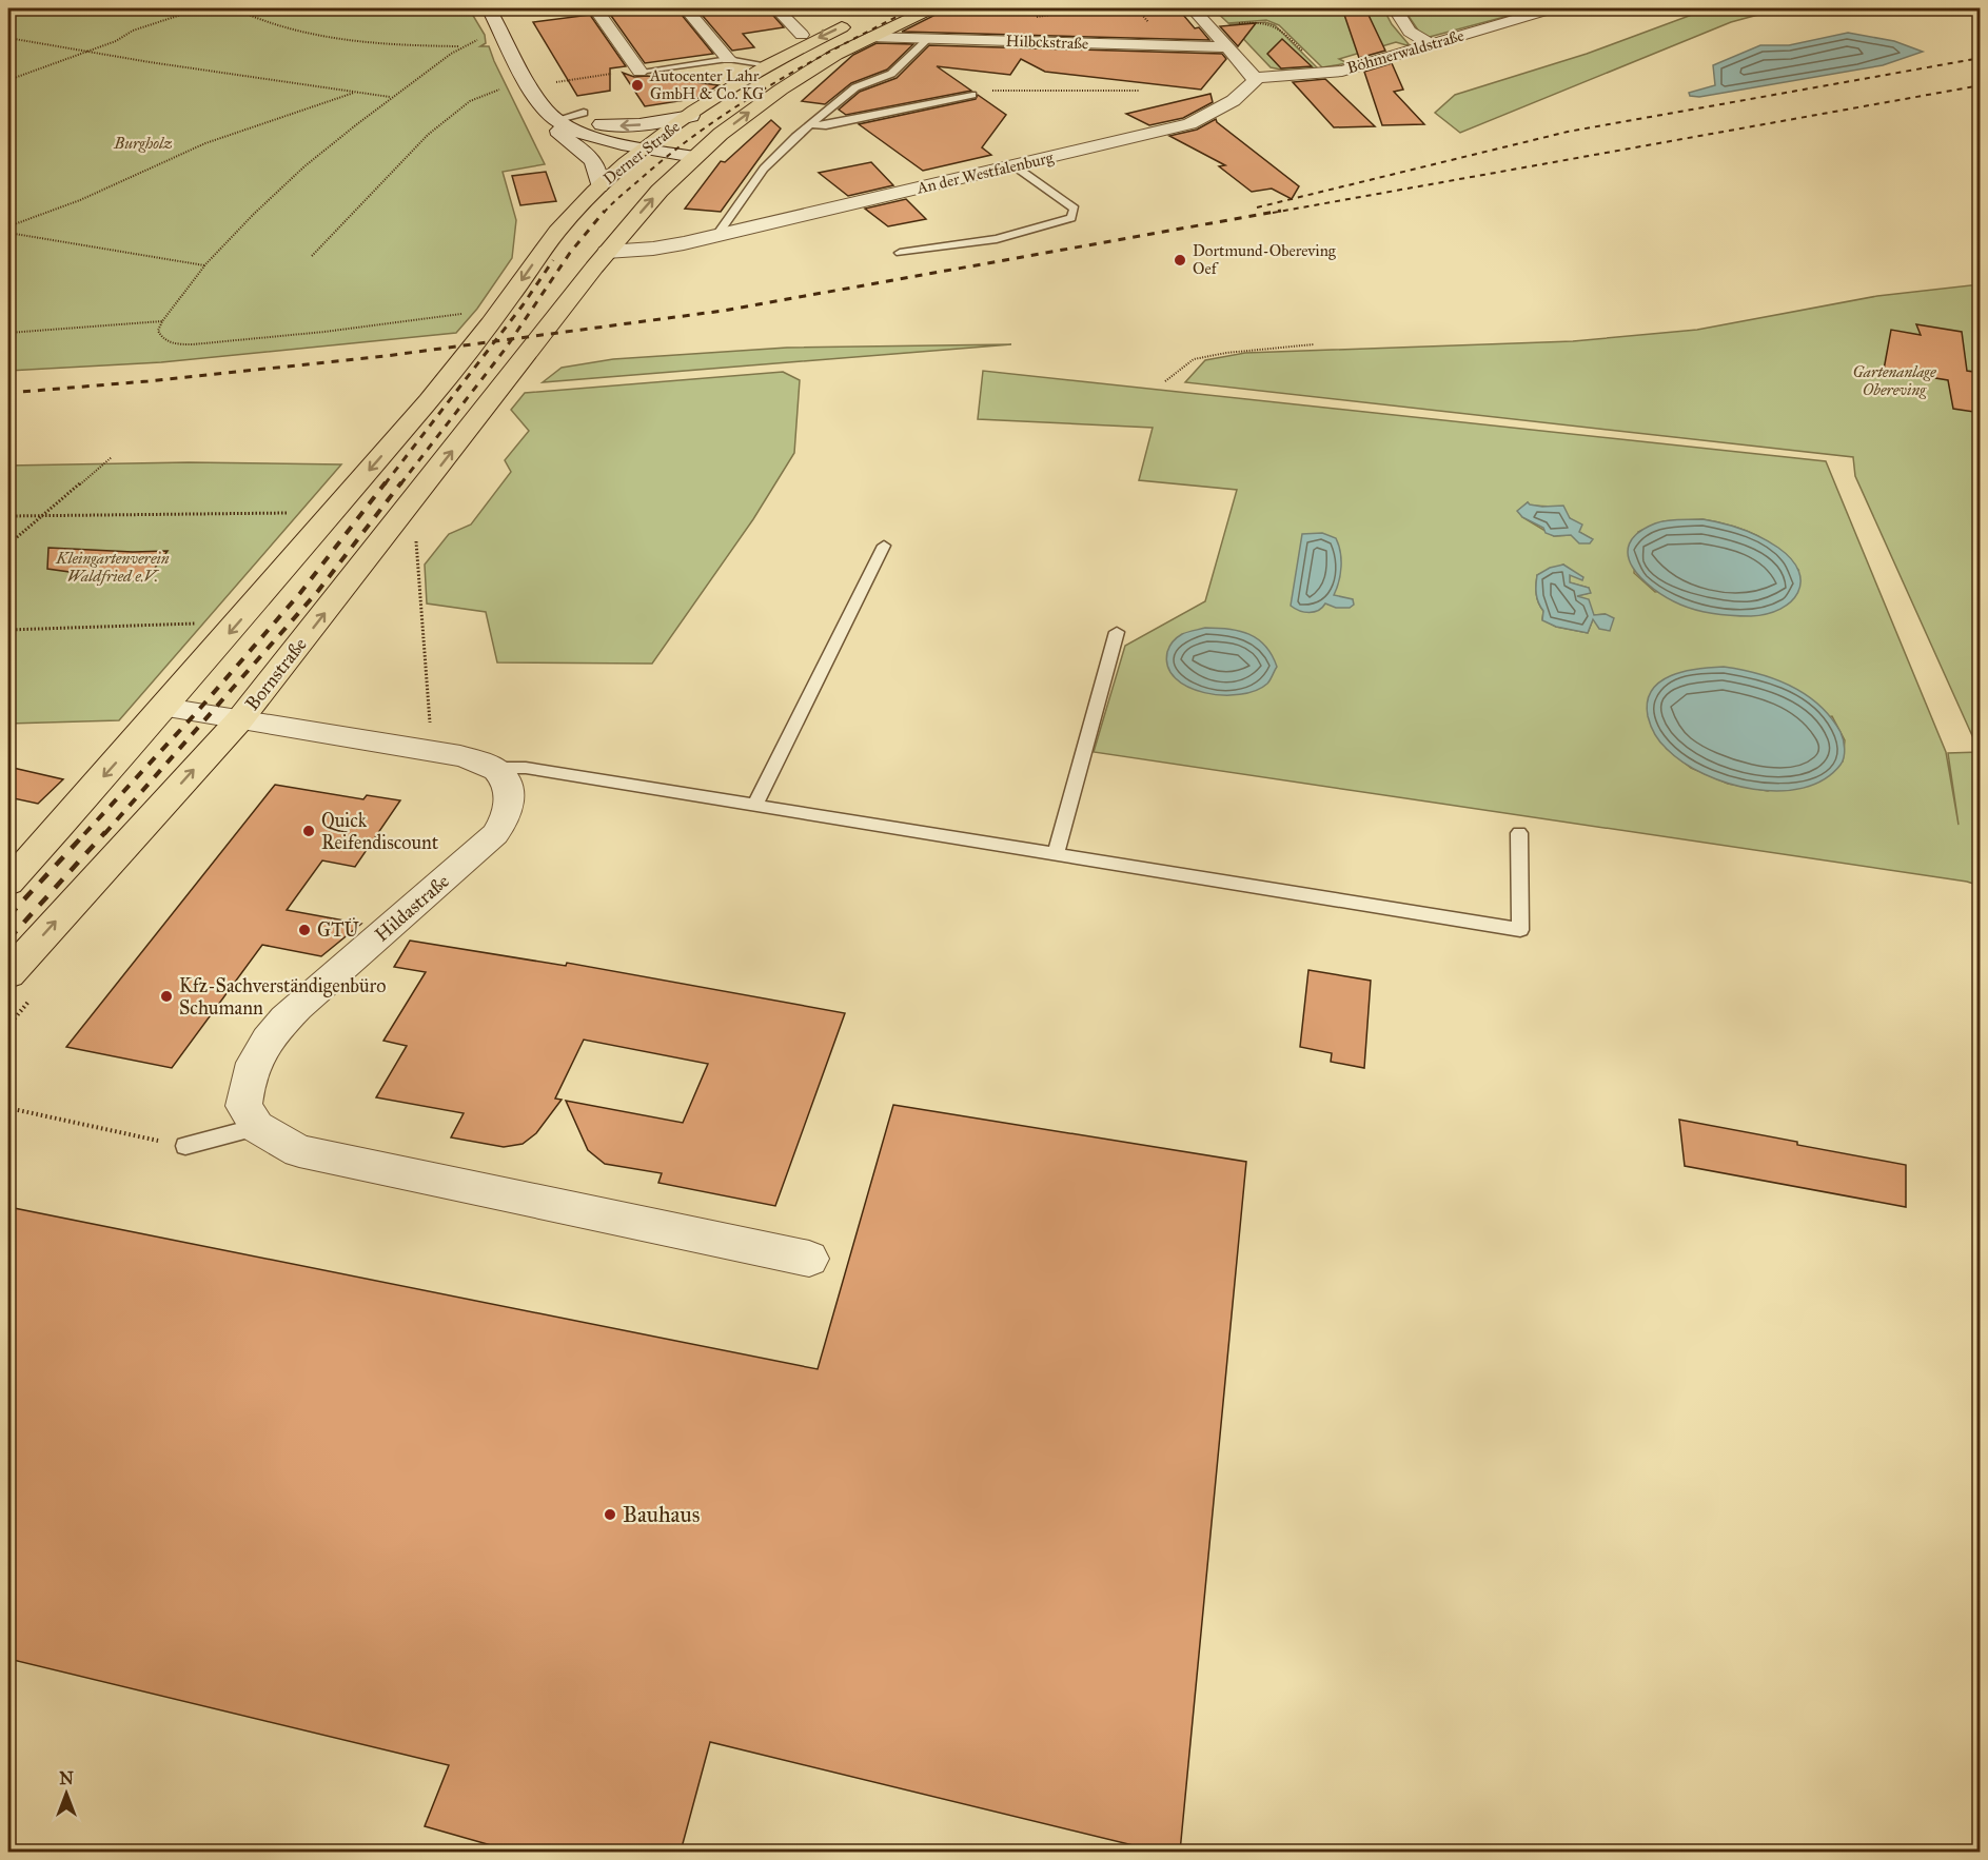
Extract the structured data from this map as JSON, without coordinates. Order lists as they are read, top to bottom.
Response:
{
  "streets": {
    "main road": ["Derner Straße", "Bornstraße"],
    "street": [
      "Hilbckstraße",
      "Böhmerwaldstraße",
      "An der Westfalenburg",
      "Hildastraße"
    ]
  },
  "crossings": [
    ["Hilbckstraße", "Derner Straße"],
    ["Böhmerwaldstraße", "An der Westfalenburg"],
    ["Derner Straße", "An der Westfalenburg"],
    ["Derner Straße", "Bornstraße"]
  ],
  "parks": ["Burgholz", "Gartenanlage Obereving", "Kleingartenverein Waldfried e.V."],
  "places": [
    "Autocenter Lahr GmbH & Co. KG",
    "Dortmund-Obereving Oef",
    "Quick Reifendiscount",
    "GTÜ",
    "Kfz-Sachverständigenbüro Schumann",
    "Bauhaus"
  ],
  "north": "top"
}
